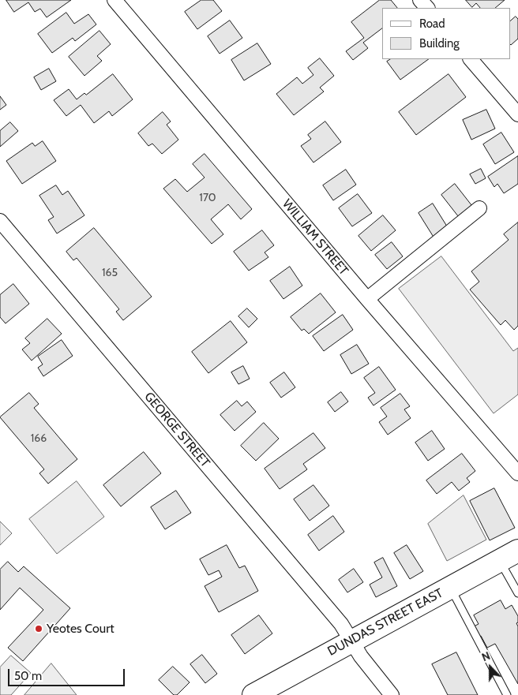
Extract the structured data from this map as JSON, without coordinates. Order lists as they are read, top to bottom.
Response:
{
  "streets": {
    "main road": ["DUNDAS STREET EAST"],
    "street": ["WILLIAM STREET", "GEORGE STREET"]
  },
  "crossings": [
    ["GEORGE STREET", "DUNDAS STREET EAST"]
  ],
  "places": ["Yeotes Court"],
  "house_numbers": ["170", "165", "166"],
  "legend": ["Road", "Building"],
  "scale_bar": "50 m",
  "north": "top"
}
